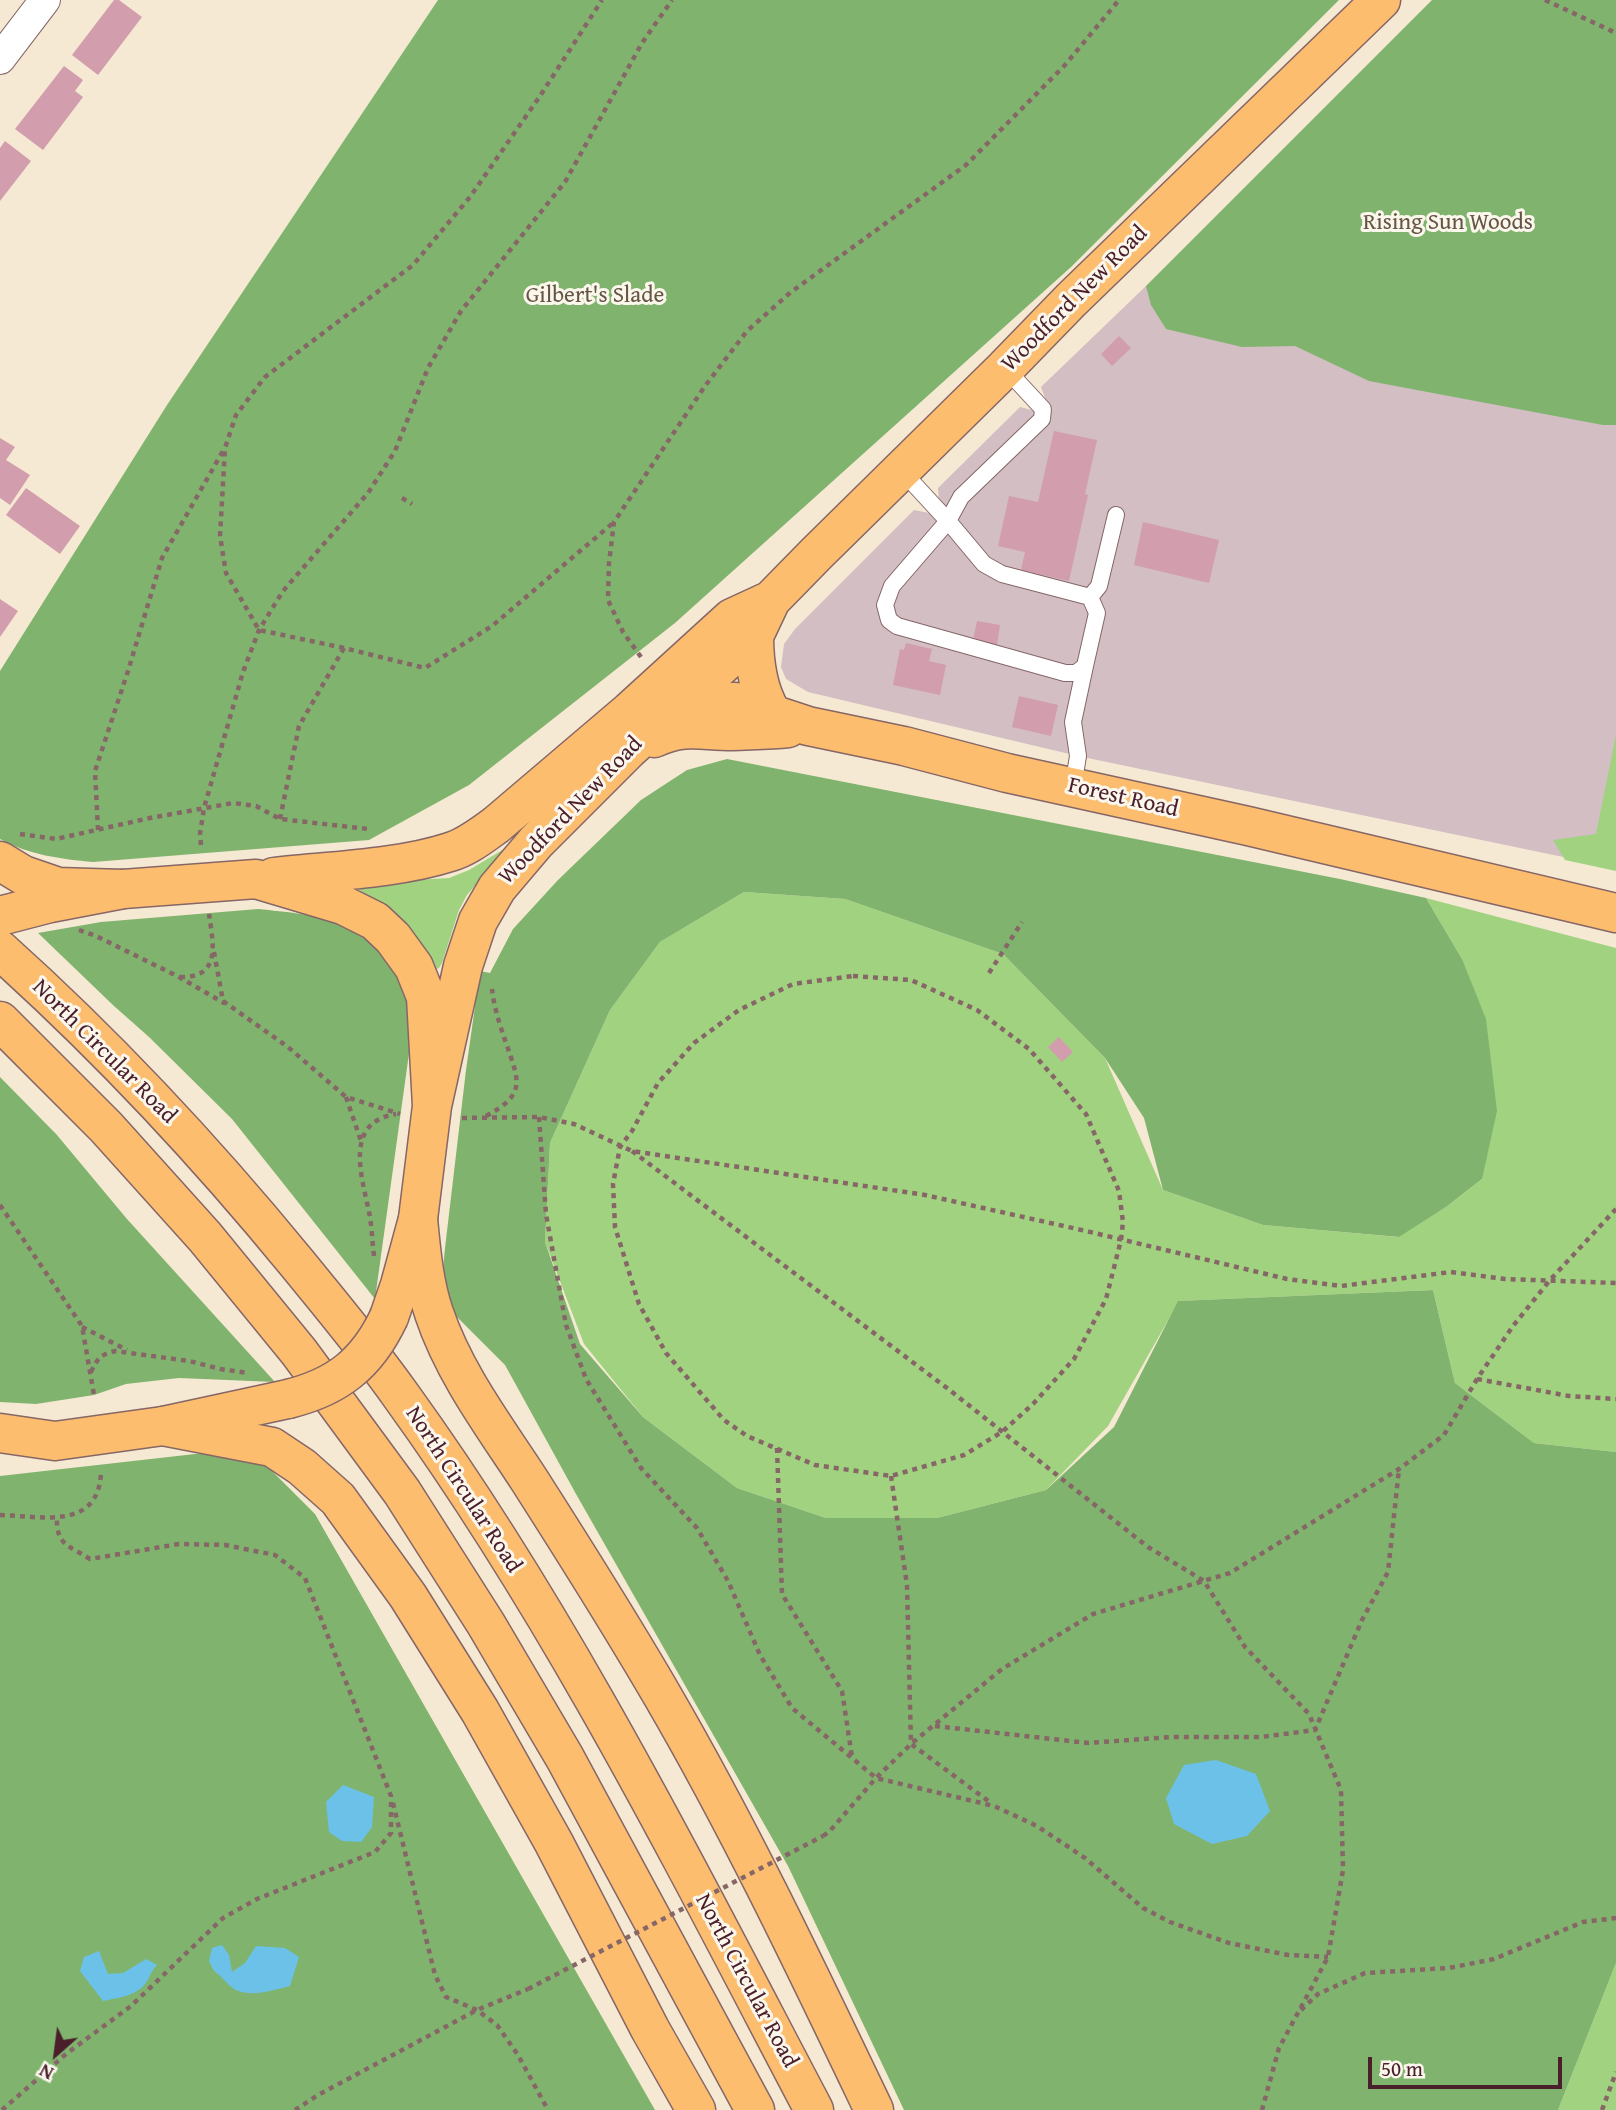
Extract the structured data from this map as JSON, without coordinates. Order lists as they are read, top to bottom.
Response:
{
  "streets": {
    "main road": ["Woodford New Road", "Forest Road", "North Circular Road"]
  },
  "crossings": [
    ["Woodford New Road", "Forest Road"]
  ],
  "parks": ["Rising Sun Woods", "Gilbert's Slade"],
  "scale_bar": "50 m",
  "north": "bottom left"
}
